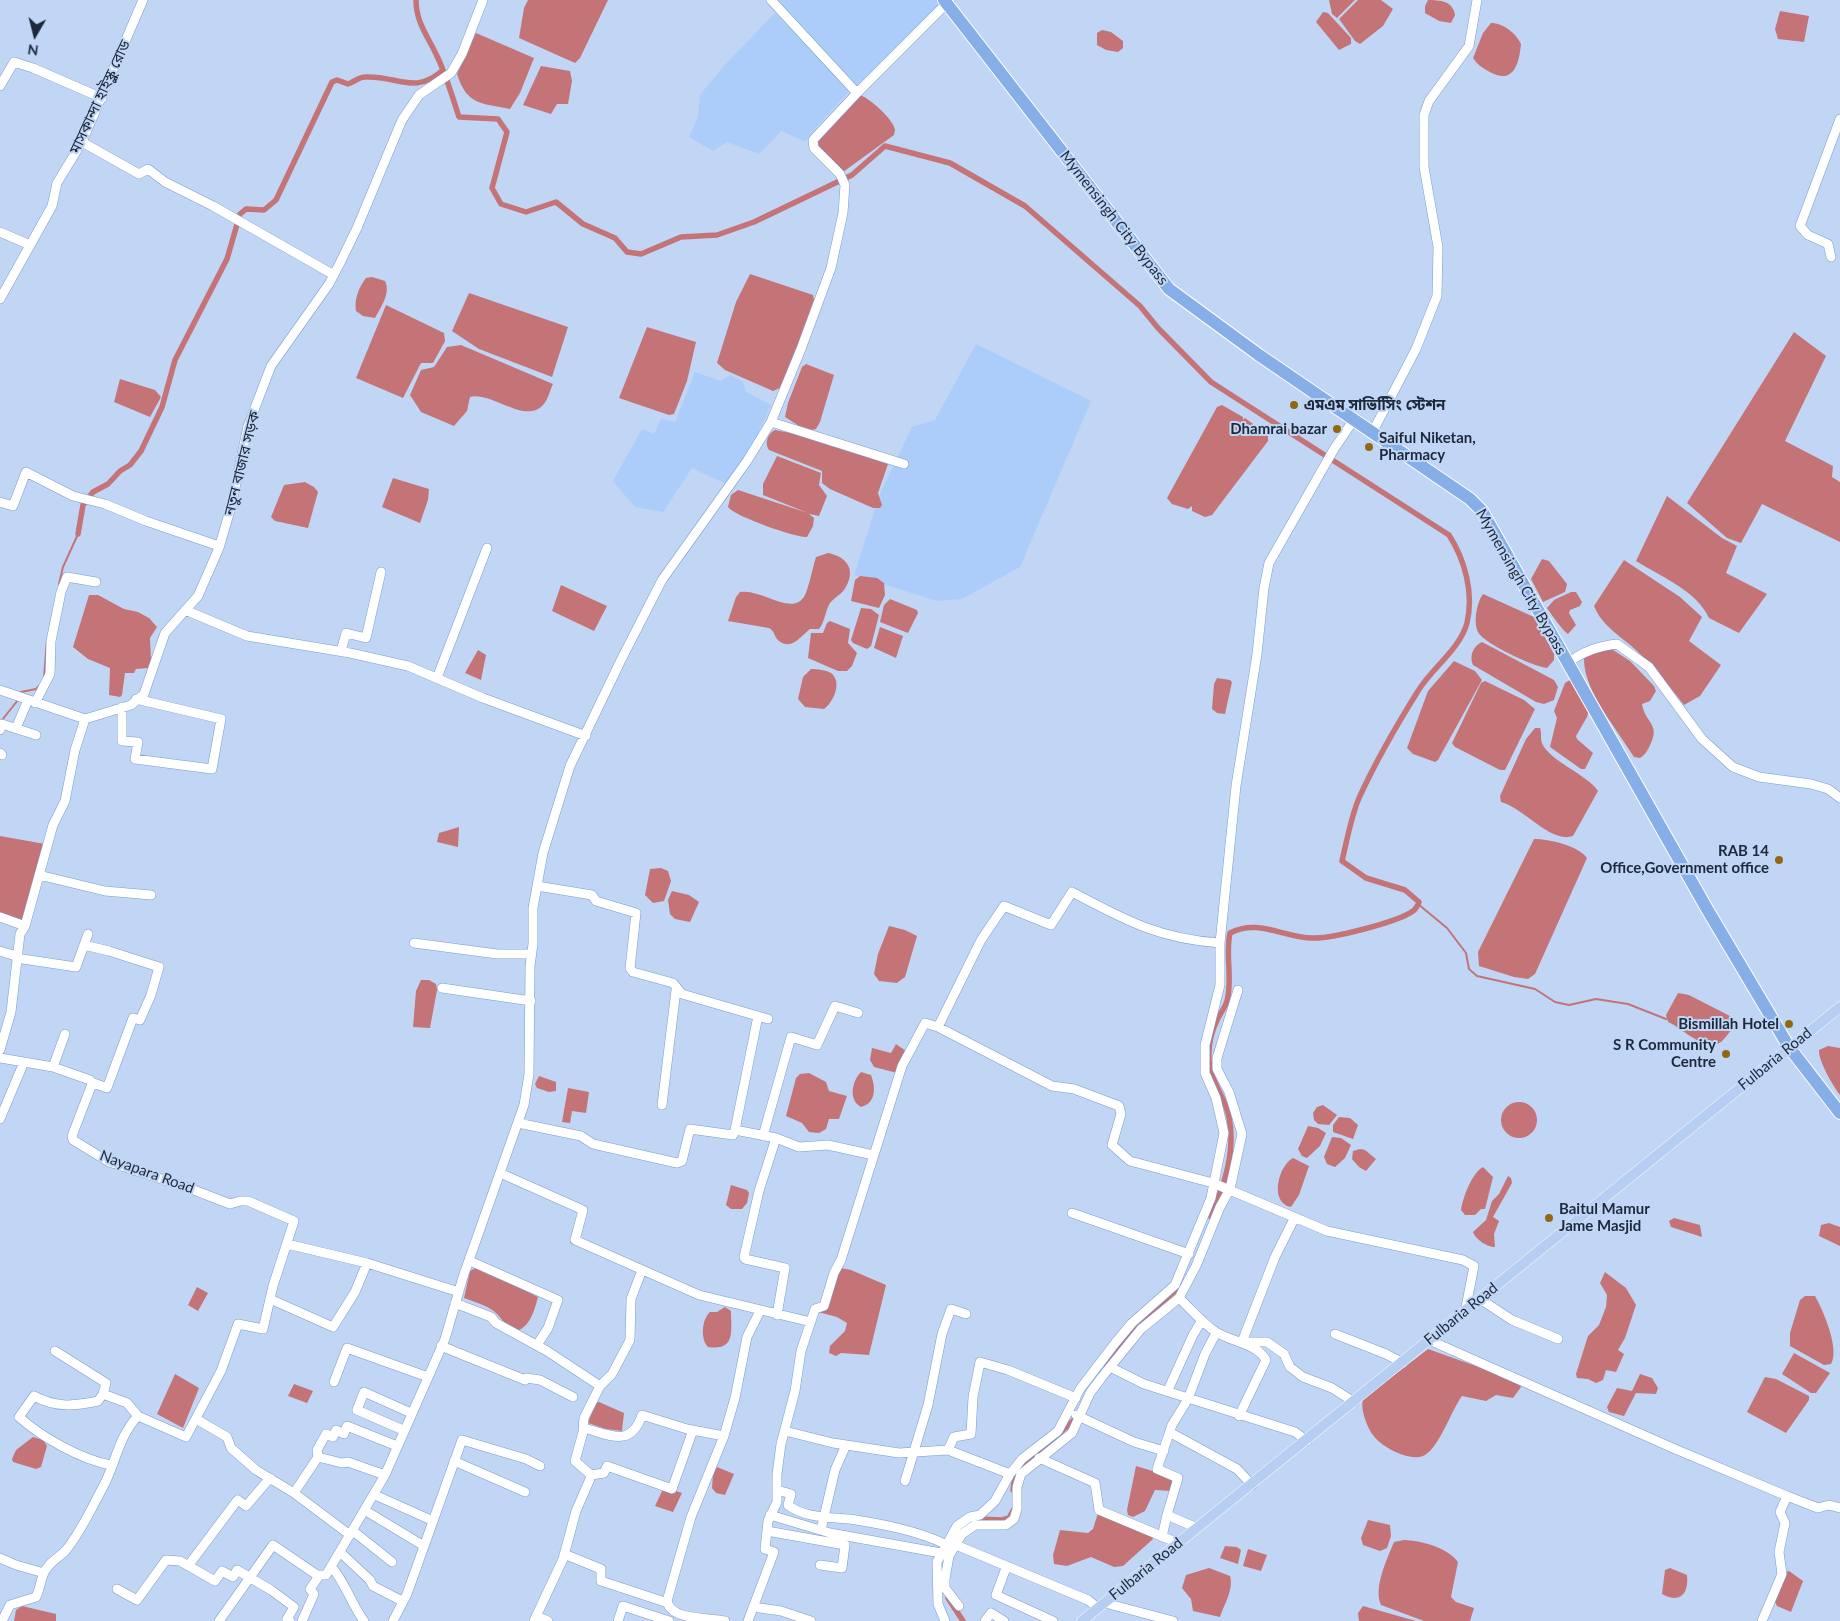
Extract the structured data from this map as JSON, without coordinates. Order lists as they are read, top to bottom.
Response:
{
  "streets": {
    "highway": ["Mymensingh City Bypass"],
    "main road": ["Fulbaria Road"],
    "street": ["মাসকান্দা হাইস্কুল রোড", "নতুন বাজার সড়ক", "Nayapara Road"]
  },
  "crossings": [
    ["Mymensingh City Bypass", "Fulbaria Road"]
  ],
  "places": [
    "এমএম সাভ‌িসি‌িং স্ট‌েশন",
    "Dhamrai bazar",
    "Saiful Niketan, Pharmacy",
    "RAB 14 Office,Government office",
    "Bismillah Hotel",
    "S R Community Centre",
    "Baitul Mamur Jame Masjid"
  ],
  "north": "bottom"
}
